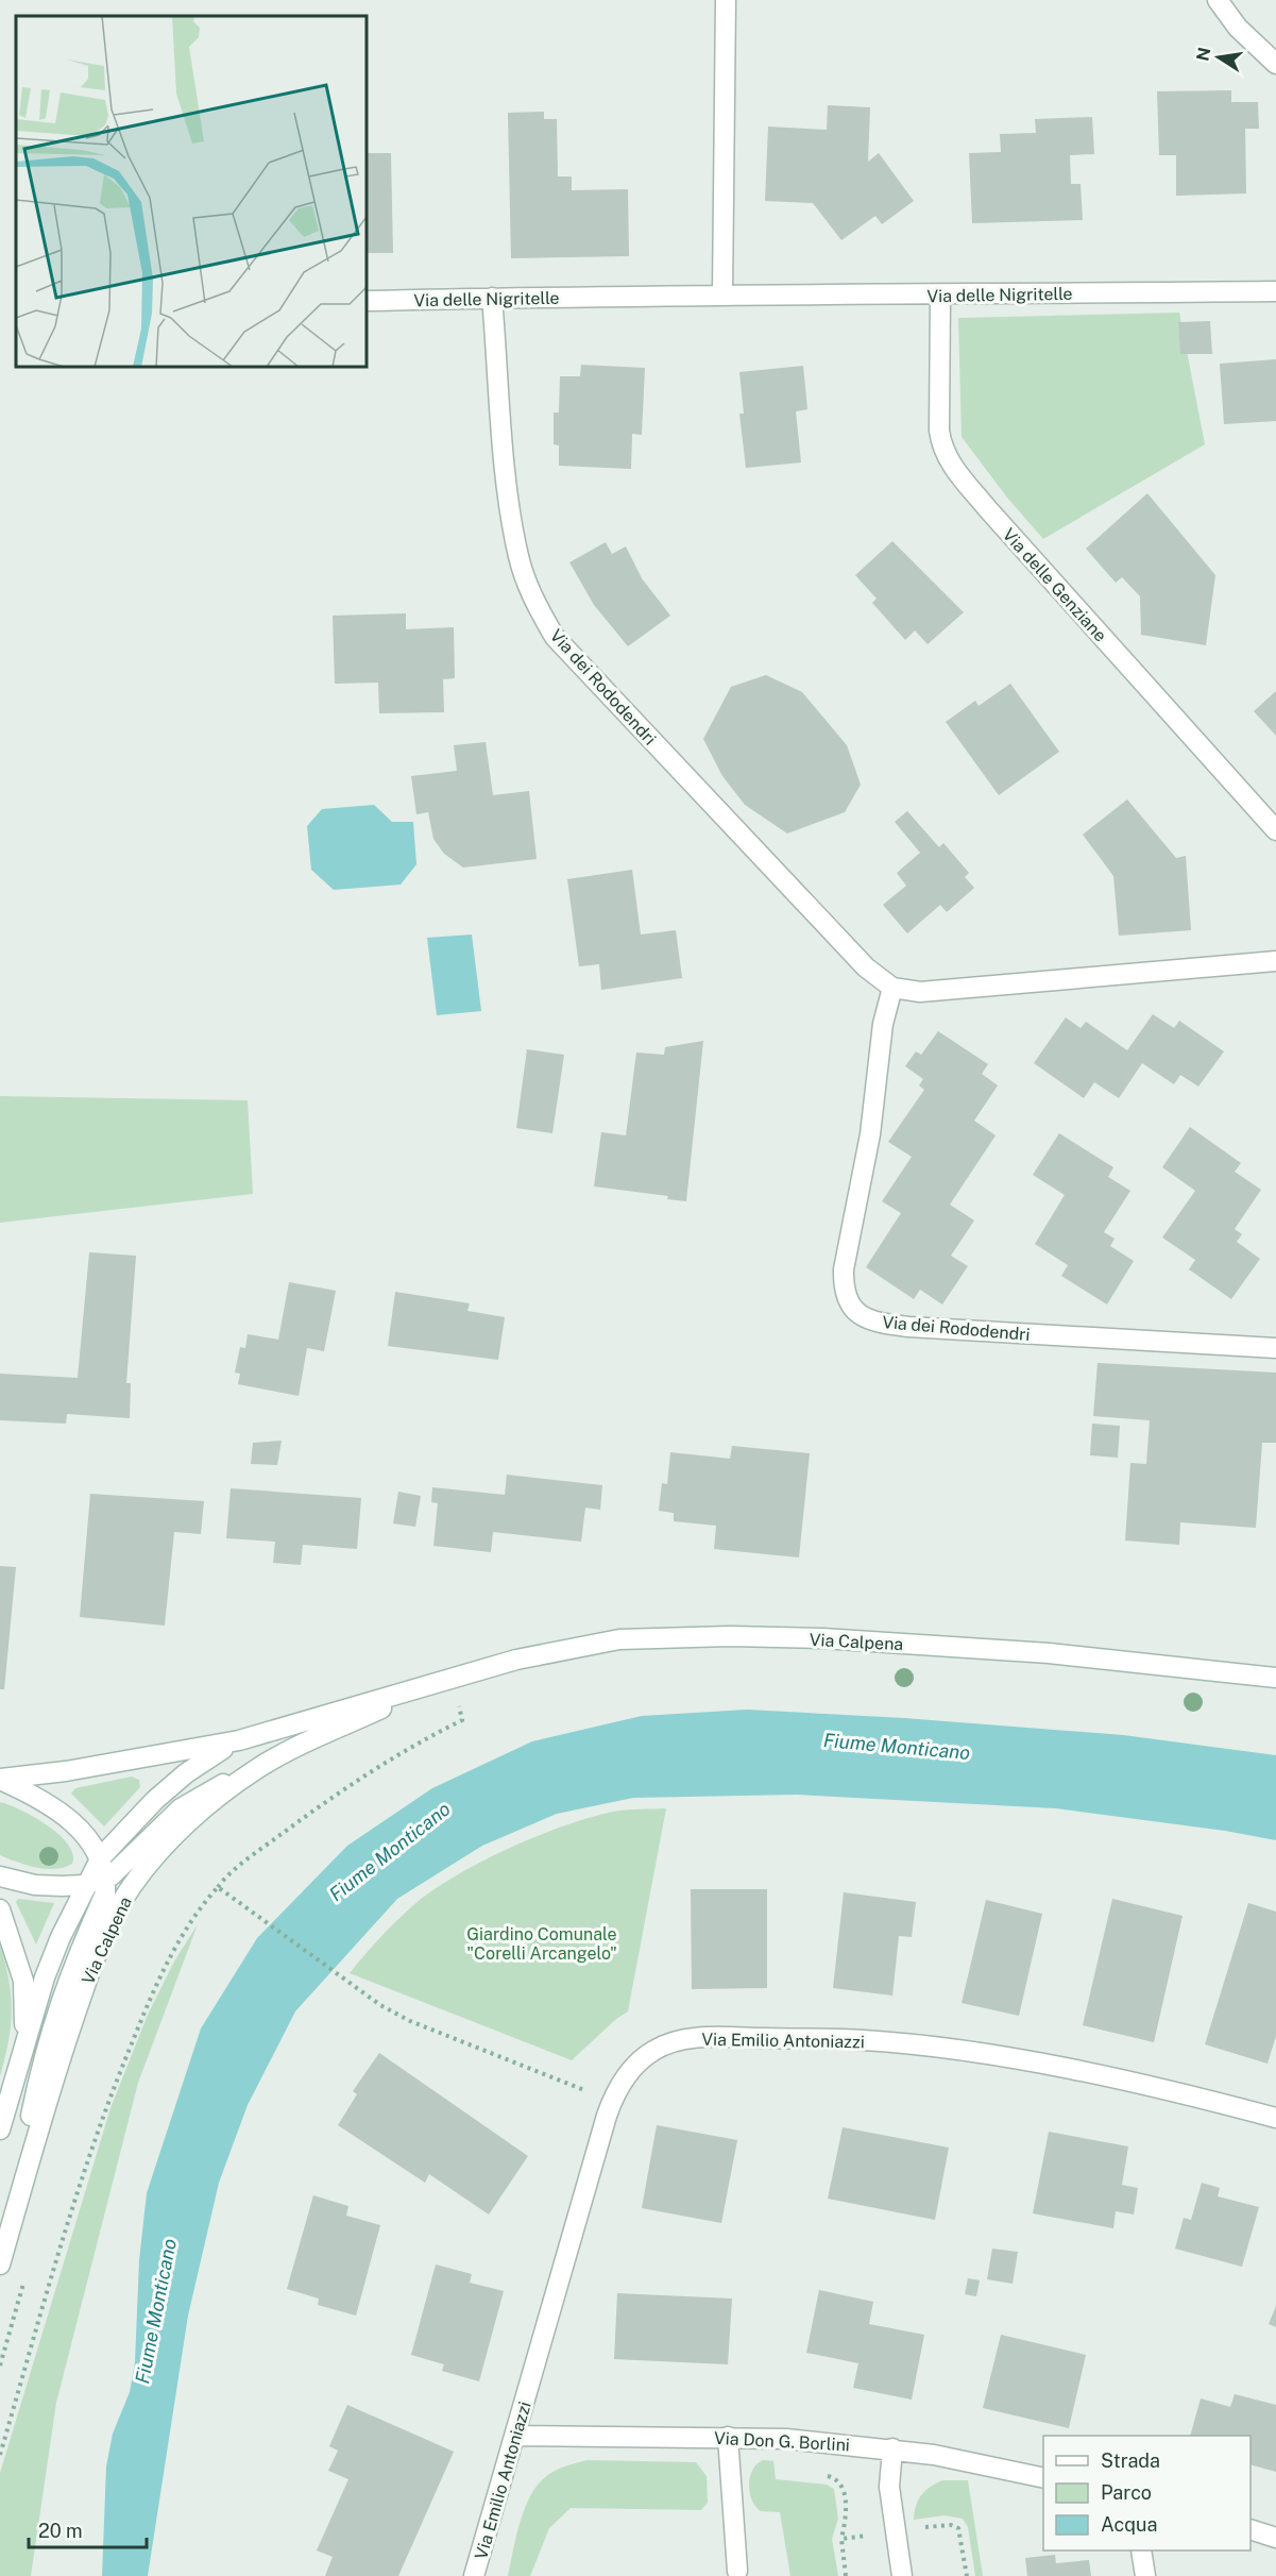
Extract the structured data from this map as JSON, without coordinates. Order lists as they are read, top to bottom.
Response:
{
  "streets": {
    "street": [
      "Via delle Nigritelle",
      "Via delle Genziane",
      "Via dei Rododendri",
      "Via Calpena",
      "Via Emilio Antoniazzi",
      "Via Don G. Borlini"
    ]
  },
  "crossings": [
    ["Via delle Nigritelle", "Via delle Genziane"],
    ["Via delle Nigritelle", "Via dei Rododendri"],
    ["Via Emilio Antoniazzi", "Via Don G. Borlini"]
  ],
  "water": ["Fiume Monticano"],
  "parks": ["Giardino Comunale \"Corelli Arcangelo\""],
  "legend": ["Strada", "Parco", "Acqua"],
  "scale_bar": "20 m",
  "north": "left"
}
